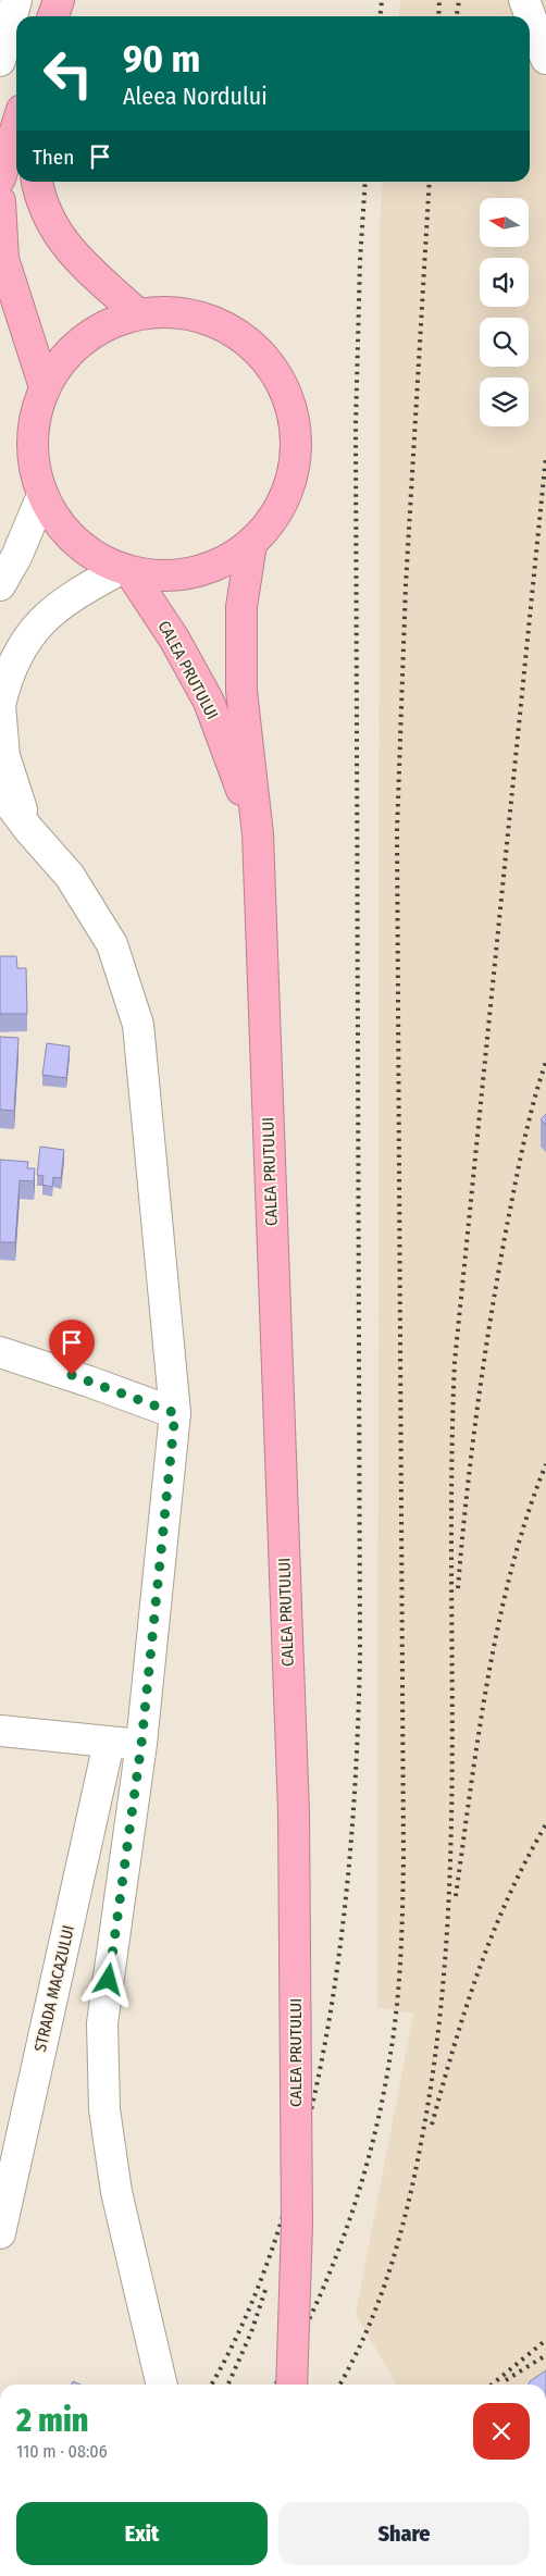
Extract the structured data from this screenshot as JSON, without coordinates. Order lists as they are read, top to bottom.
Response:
{
  "streets": {
    "highway": ["CALEA PRUTULUI"],
    "street": ["STRADA MACAZULUI"]
  },
  "north": "left",
  "page": {
    "turn": ["90 m", "Aleea Nordului"],
    "then": "Then",
    "heading": ["2 min", "110 m · 08:06"],
    "buttons": ["Exit", "Share"]
  }
}
